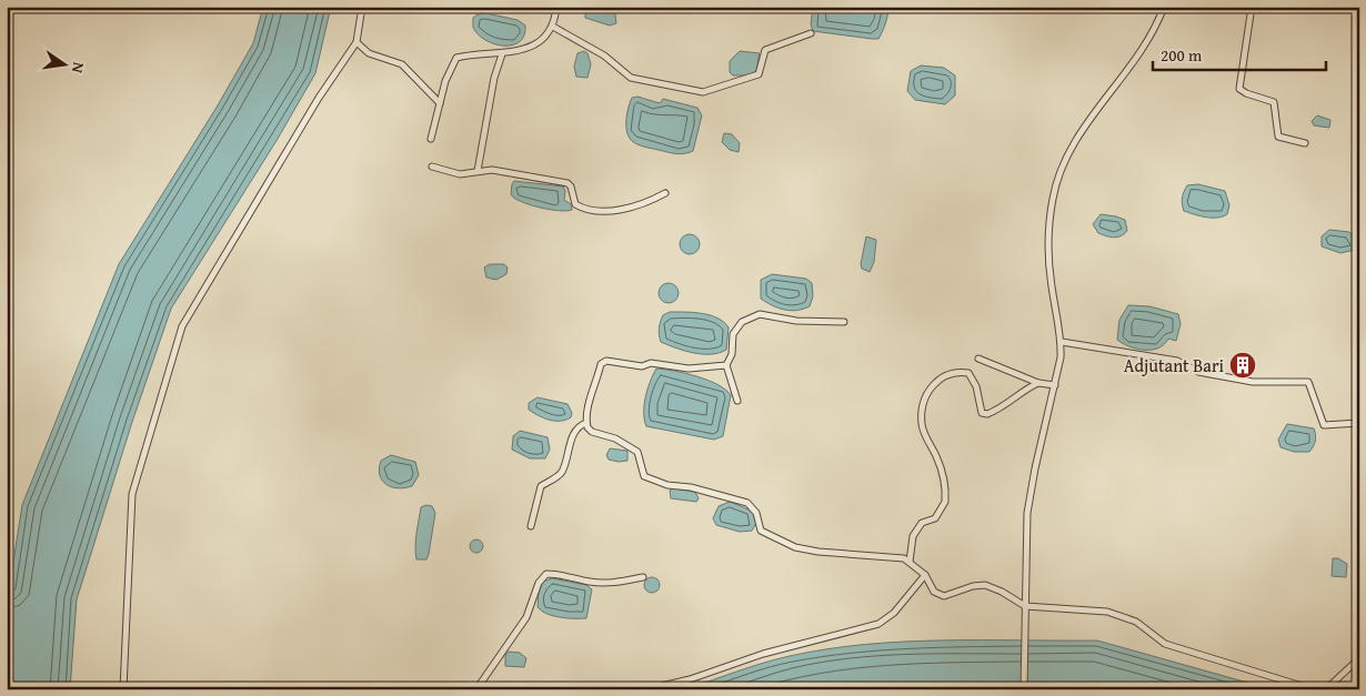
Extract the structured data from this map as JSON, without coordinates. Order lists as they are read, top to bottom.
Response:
{
  "places": {
    "building": ["Adjutant Bari"]
  },
  "scale_bar": "200 m",
  "north": "right"
}
